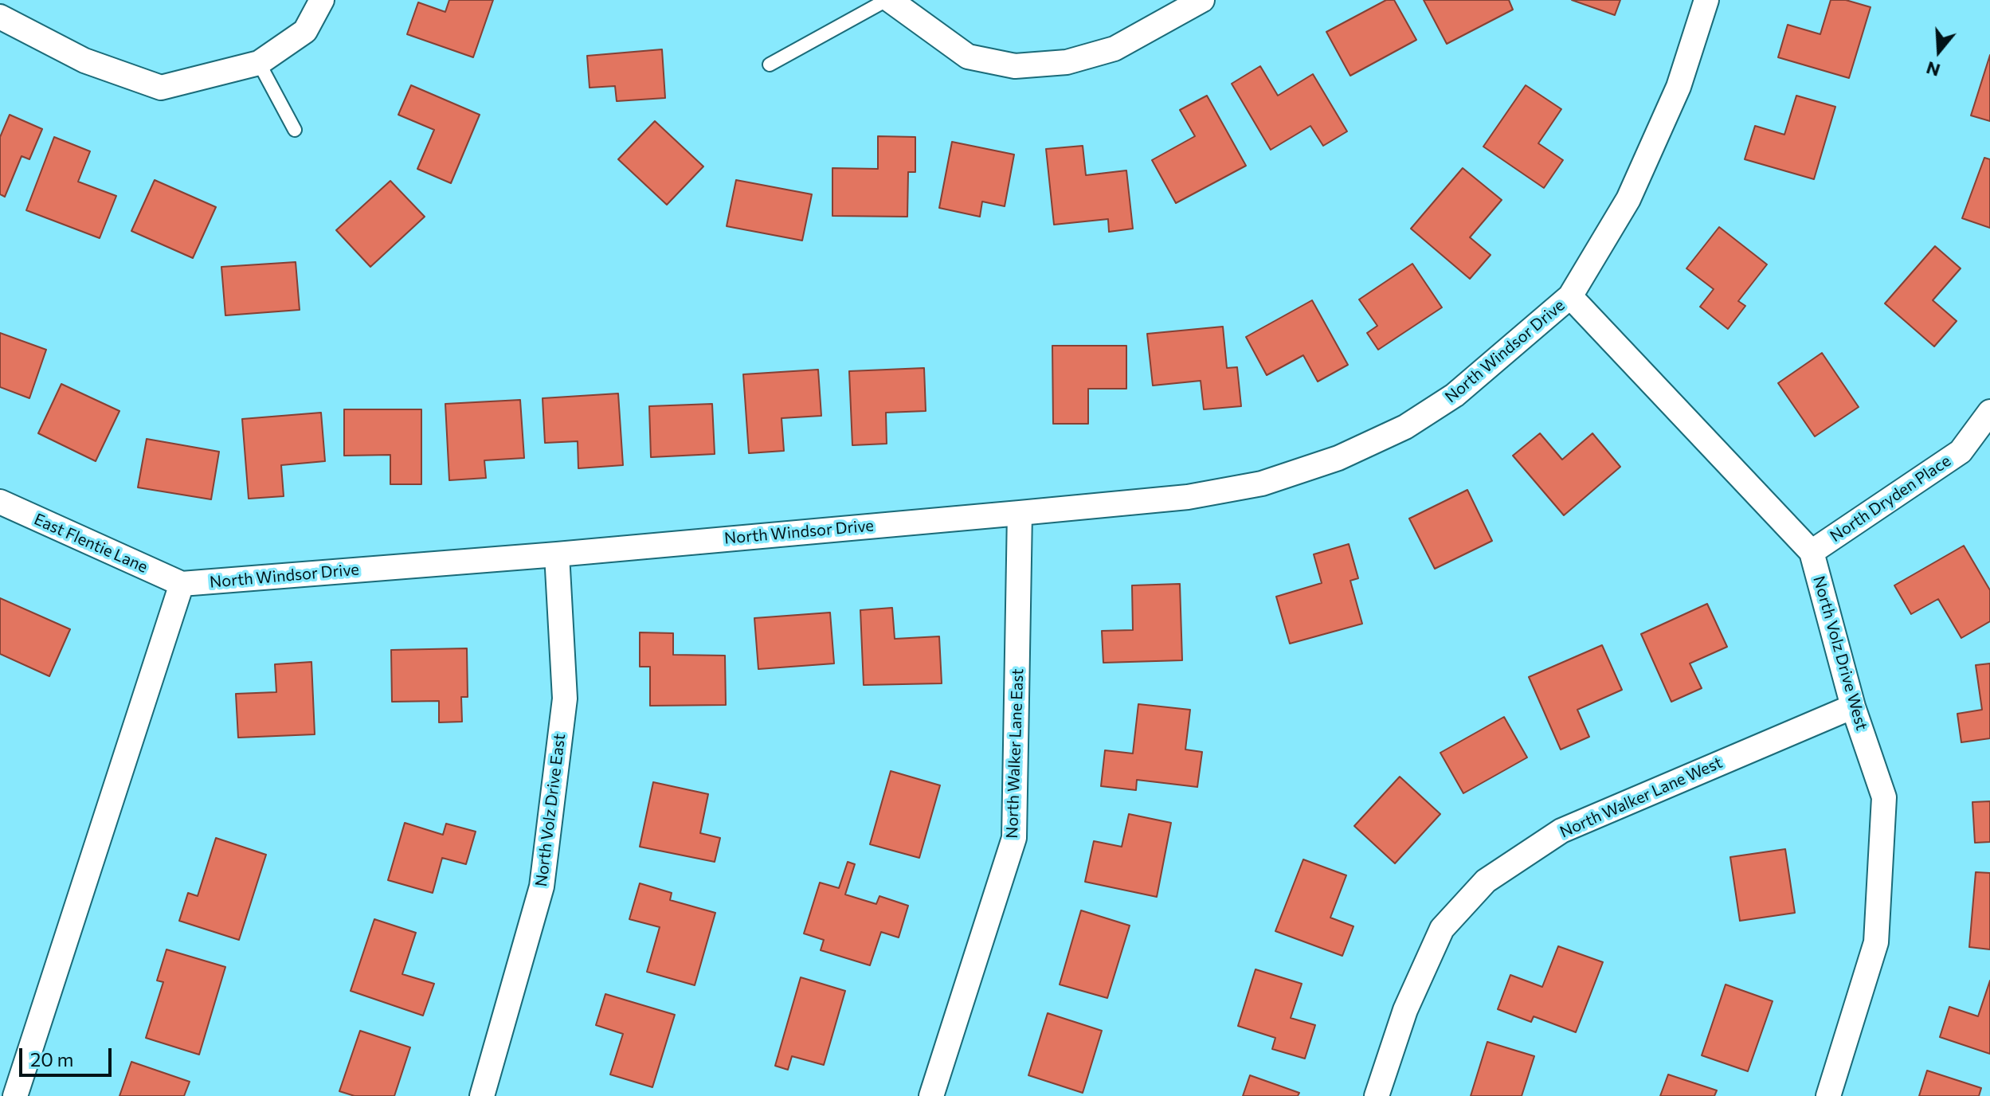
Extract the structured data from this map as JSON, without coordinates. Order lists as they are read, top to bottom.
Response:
{
  "streets": {
    "street": [
      "North Windsor Drive",
      "North Dryden Place",
      "East Flentie Lane",
      "North Volz Drive West",
      "North Walker Lane East",
      "North Walker Lane West",
      "North Volz Drive East"
    ]
  },
  "crossings": [
    ["North Windsor Drive", "East Flentie Lane"],
    ["North Windsor Drive", "North Volz Drive West"],
    ["North Windsor Drive", "North Walker Lane East"],
    ["North Windsor Drive", "North Volz Drive East"],
    ["North Dryden Place", "North Volz Drive West"],
    ["North Volz Drive West", "North Walker Lane West"]
  ],
  "scale_bar": "20 m",
  "north": "bottom"
}
